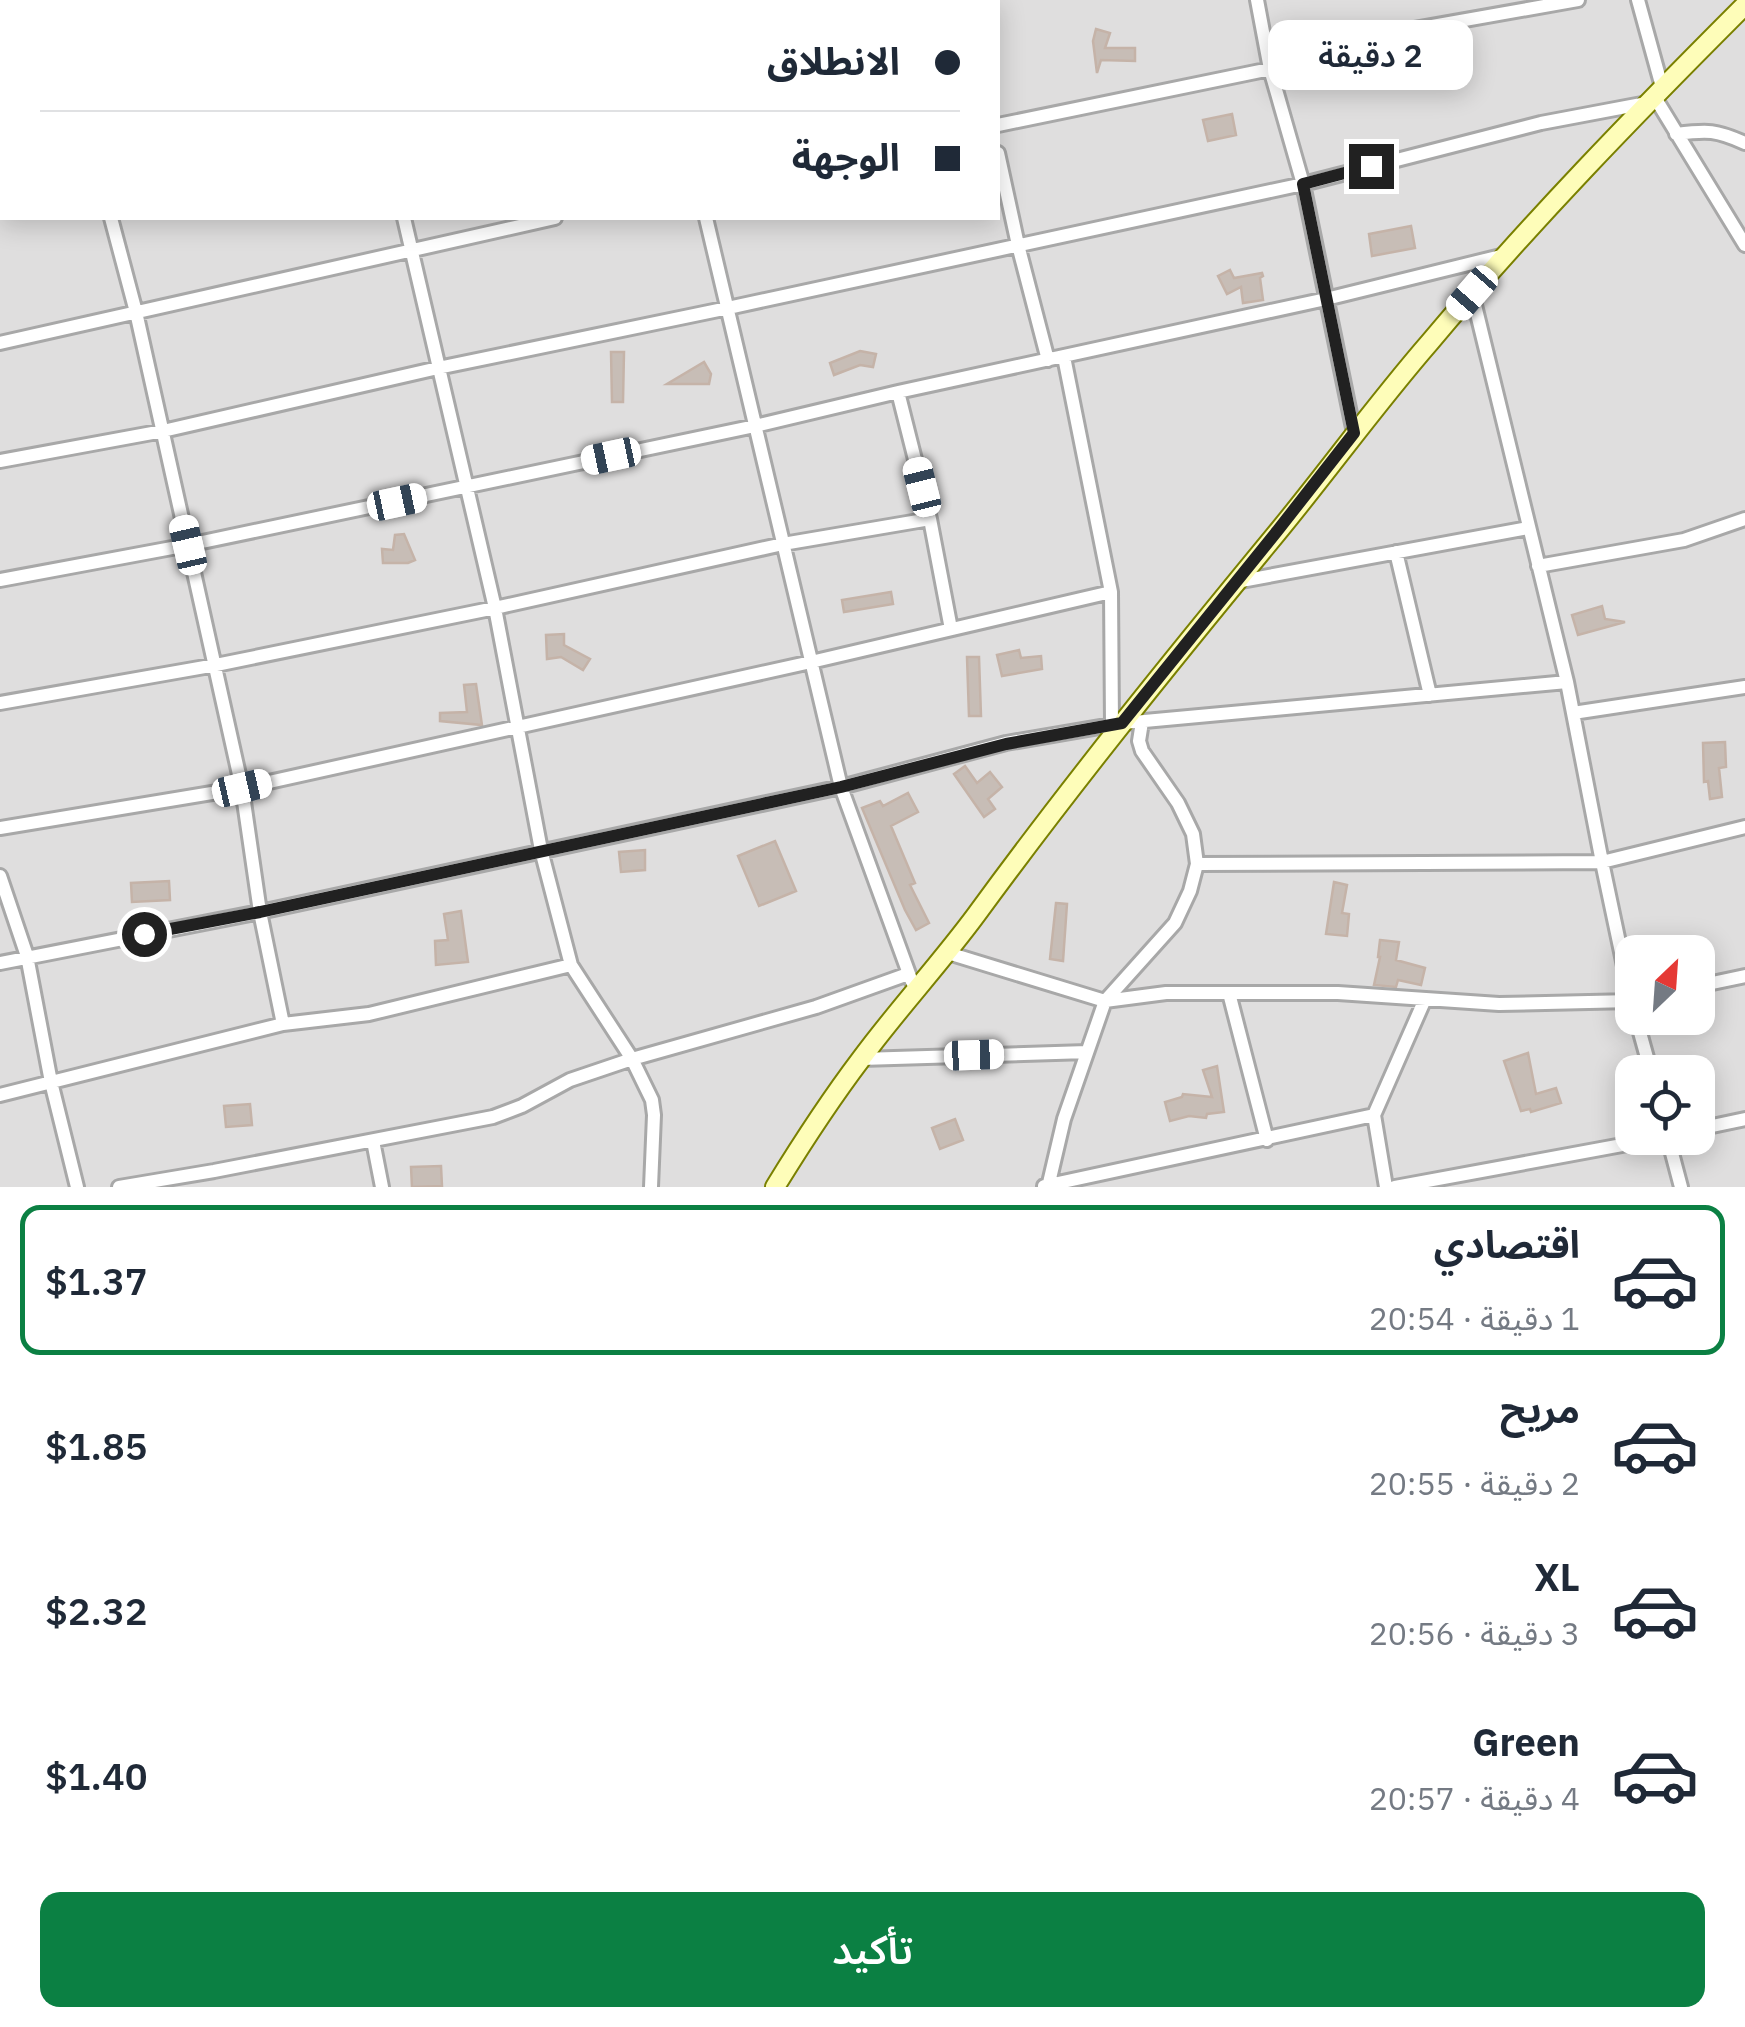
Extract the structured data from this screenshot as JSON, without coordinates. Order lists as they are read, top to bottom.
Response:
{
  "north": "top right",
  "page": {
    "banner": ["الانطلاق", "الوجهة"],
    "bubble": "2 دقيقة",
    "list": [
      {
        "name": "اقتصادي",
        "note": "1 دقيقة · 20:54",
        "value": "$1.37"
      },
      {
        "name": "مريح",
        "note": "2 دقيقة · 20:55",
        "value": "$1.85"
      },
      {
        "name": "XL",
        "note": "3 دقيقة · 20:56",
        "value": "$2.32"
      },
      {
        "name": "Green",
        "note": "4 دقيقة · 20:57",
        "value": "$1.40"
      }
    ],
    "buttons": "تأكيد"
  }
}
